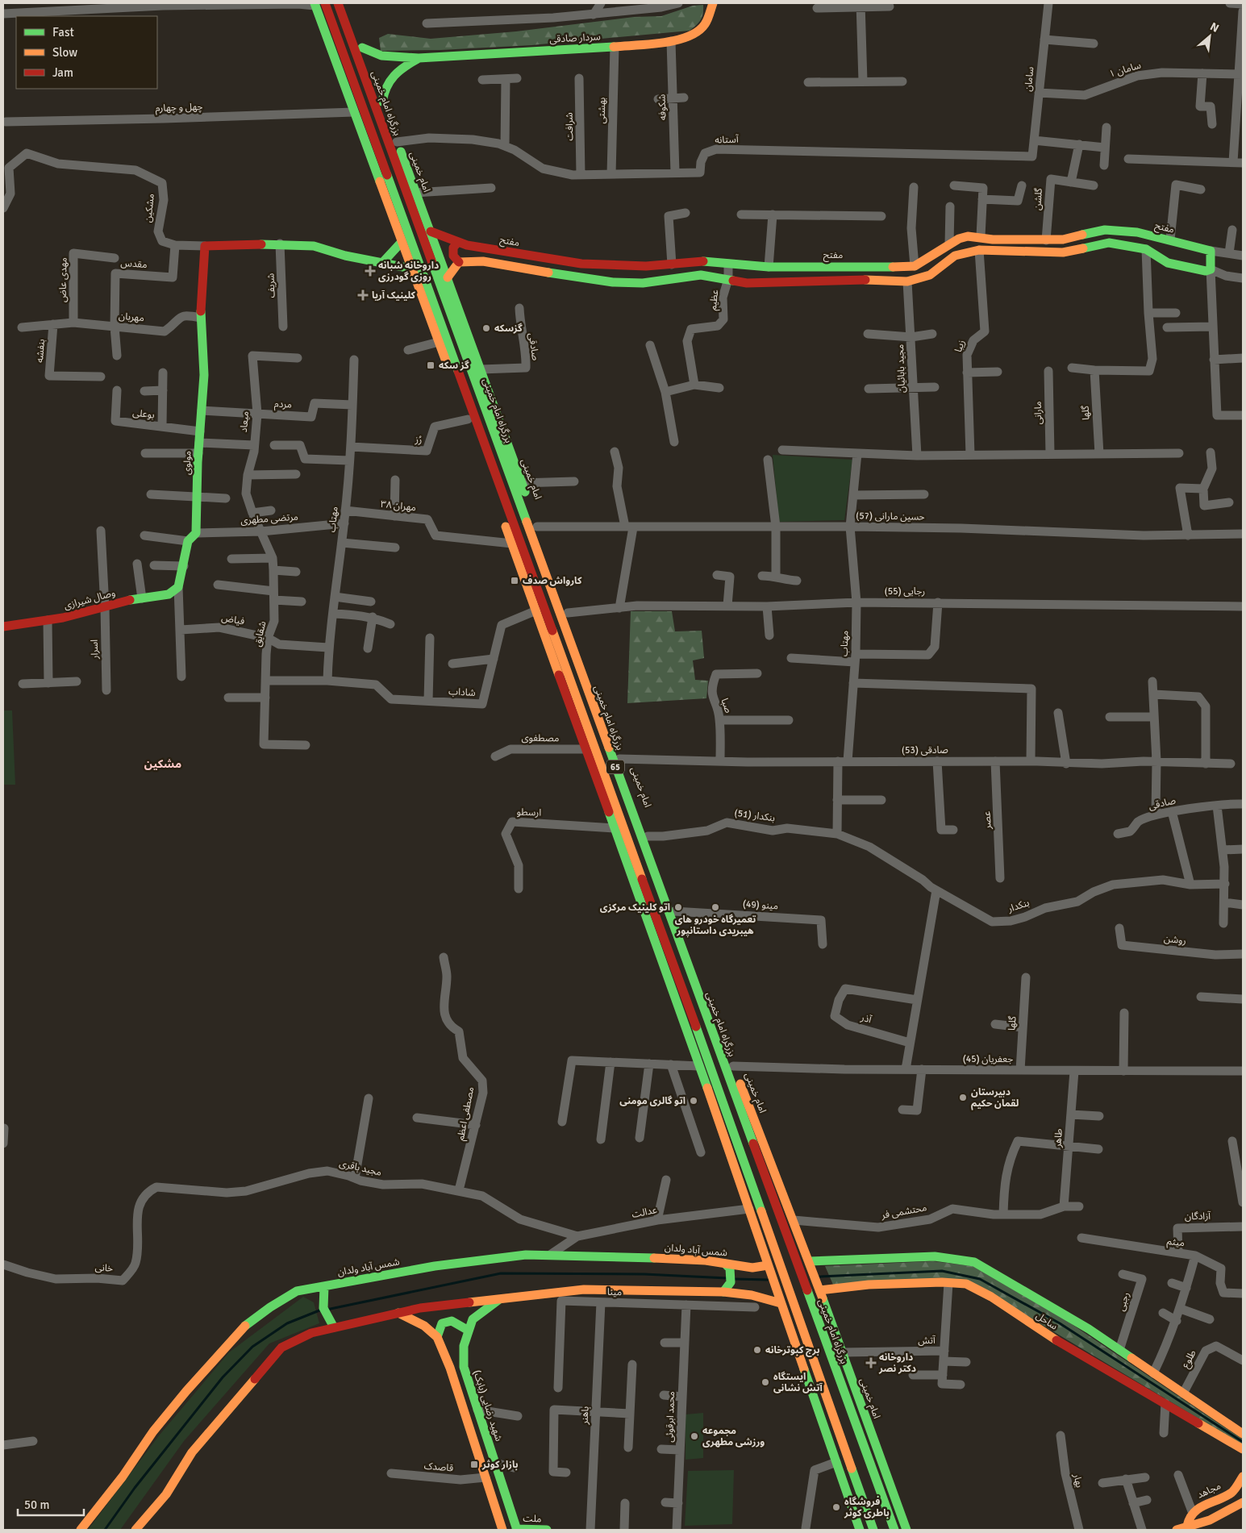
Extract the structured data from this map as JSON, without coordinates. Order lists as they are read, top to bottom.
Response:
{
  "streets": {
    "main road": [
      "سردار صادقی",
      "بزرگراه امام خمینی",
      "امام خمینی",
      "مفتح",
      "مولوی",
      "وصال شیرازی",
      "65",
      "شمس آباد ولدان",
      "ساحل",
      "شهید رضایی (بابک)",
      "مجاهد",
      "ملت"
    ],
    "street": [
      "سامان ۱",
      "سامان",
      "چهل و چهارم",
      "شکوفه",
      "بهشتی",
      "شرافت",
      "آستانه",
      "گلشن",
      "مشکین",
      "مقدس",
      "مهدی عاض",
      "شریف",
      "عظیم",
      "مهربان",
      "زیبا",
      "صادقی",
      "بنفشه",
      "مجید بابائیان",
      "مردم",
      "مارانی",
      "گلها",
      "بوعلی",
      "میعاد",
      "رُز",
      "مهران ۳۸",
      "حسین مارانی (57)",
      "مرتضی مطهری",
      "مهتاب",
      "رجایی (55)",
      "فیاض",
      "شقایق",
      "اسرار",
      "شاداب",
      "صبا",
      "مصطفوی",
      "صادقی (53)",
      "ارسطو",
      "بنکدار (51)",
      "عصر",
      "مینو (49)",
      "بنکدار",
      "روشن",
      "آذر",
      "جعفریان (45)",
      "مصطفی اعظم",
      "طاهر",
      "مجید باقری",
      "محتشمی فر",
      "عدالت",
      "آزادگان",
      "میثم",
      "خانی",
      "مینا",
      "رجبی",
      "آتش",
      "طلوع",
      "باهنر",
      "محمد ابرقوئی",
      "قاصدک",
      "بهار"
    ]
  },
  "crossings": [
    ["سردار صادقی", "شکوفه"],
    ["سردار صادقی", "بهشتی"],
    ["سردار صادقی", "امام خمینی"],
    ["سامان ۱", "سامان"],
    ["سامان", "آستانه"],
    ["شکوفه", "آستانه"],
    ["بهشتی", "آستانه"],
    ["شرافت", "آستانه"],
    ["آستانه", "امام خمینی"],
    ["امام خمینی", "مفتح"],
    ["امام خمینی", "صادقی"],
    ["امام خمینی", "حسین مارانی (57)"],
    ["امام خمینی", "رجایی (55)"],
    ["امام خمینی", "صادقی (53)"],
    ["امام خمینی", "بنکدار (51)"],
    ["امام خمینی", "مینو (49)"],
    ["امام خمینی", "جعفریان (45)"],
    ["امام خمینی", "محتشمی فر"],
    ["امام خمینی", "ساحل"],
    ["امام خمینی", "آتش"],
    ["گلشن", "مفتح"],
    ["مشکین", "مقدس"],
    ["مفتح", "عظیم"],
    ["مقدس", "مهربان"],
    ["مهدی عاض", "مهربان"],
    ["مهربان", "بنفشه"],
    ["مهربان", "مولوی"],
    ["مردم", "میعاد"],
    ["مردم", "مولوی"],
    ["مردم", "مهتاب"],
    ["گلها", "جعفریان (45)"],
    ["بوعلی", "مولوی"],
    ["میعاد", "مرتضی مطهری"],
    ["میعاد", "شقایق"],
    ["رُز", "مهتاب"],
    ["مولوی", "مرتضی مطهری"],
    ["مهران ۳۸", "مهتاب"],
    ["حسین مارانی (57)", "مهتاب"],
    ["مرتضی مطهری", "مهتاب"],
    ["مرتضی مطهری", "شقایق"],
    ["مهتاب", "رجایی (55)"],
    ["مهتاب", "فیاض"],
    ["مهتاب", "شاداب"],
    ["مهتاب", "صادقی (53)"],
    ["وصال شیرازی", "اسرار"],
    ["فیاض", "شقایق"],
    ["شقایق", "شاداب"],
    ["صبا", "صادقی (53)"],
    ["صادقی (53)", "عصر"],
    ["بنکدار (51)", "بنکدار"],
    ["جعفریان (45)", "طاهر"],
    ["مصطفی اعظم", "مجید باقری"],
    ["طاهر", "محتشمی فر"],
    ["مجید باقری", "عدالت"],
    ["مجید باقری", "خانی"],
    ["عدالت", "شمس آباد ولدان"],
    ["آزادگان", "میثم"],
    ["مینا", "باهنر"],
    ["مینا", "محمد ابرقوئی"],
    ["رجبی", "ساحل"],
    ["ساحل", "آتش"],
    ["ساحل", "طلوع"],
    ["شهید رضایی (بابک)", "ملت"]
  ],
  "districts": ["مشکین"],
  "places": {
    "health": ["داروخانه شبانه روزی گودرزی", "کلینیک آریا", "داروخانه دکتر نصر"],
    "other": [
      "گزسکه",
      "اتو کلینیک مرکزی",
      "تعمیرگاه خودرو های هیبریدی داستانپور",
      "دبیرستان لقمان حکیم",
      "اتو گالری مومنی",
      "برج کبوترخانه",
      "ایستگاه آتش نشانی",
      "مجموعه ورزشی مطهری",
      "فروشگاه باطری کوثر"
    ],
    "transit": ["گز سکه", "کارواش صدف", "بازار کوثر"]
  },
  "legend": ["Fast", "Slow", "Jam"],
  "scale_bar": "50 m",
  "north": "top right"
}
